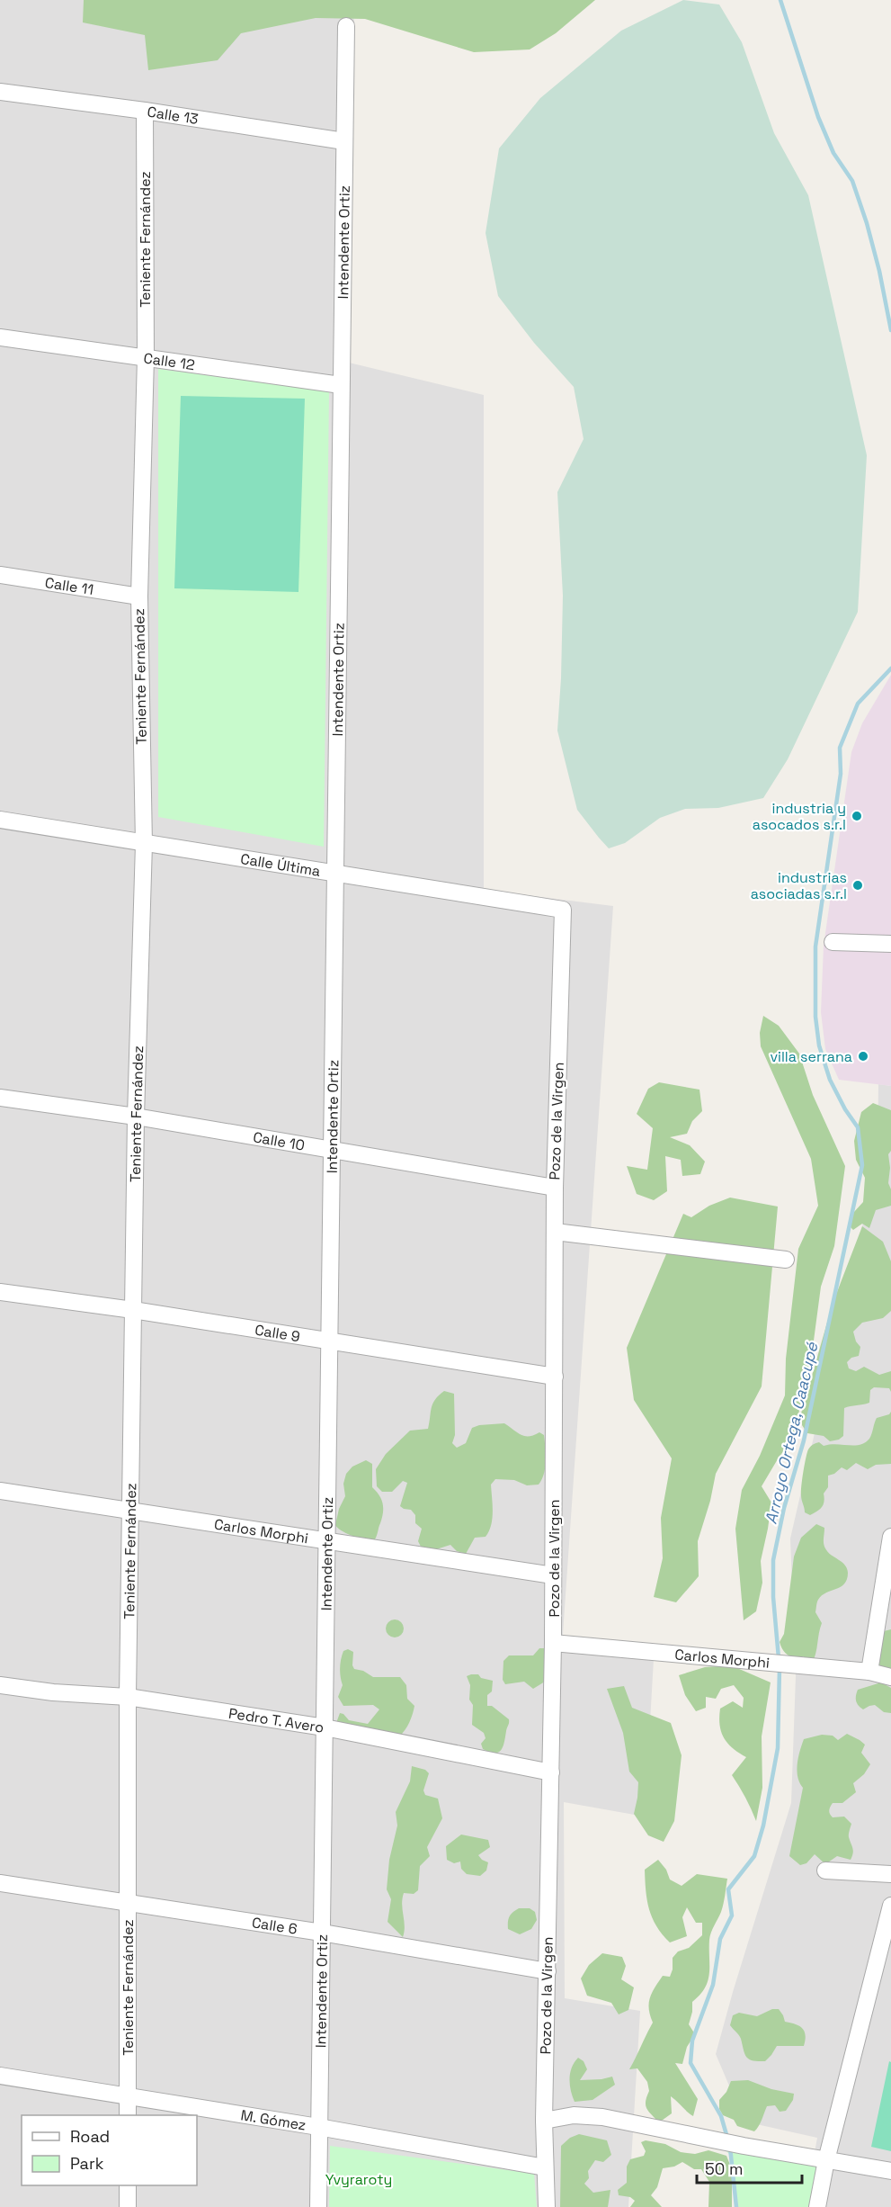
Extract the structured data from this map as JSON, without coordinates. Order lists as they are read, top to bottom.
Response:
{
  "streets": {
    "street": [
      "Calle 13",
      "Teniente Fernández",
      "Intendente Ortiz",
      "Calle 12",
      "Calle 11",
      "Calle Última",
      "Pozo de la Virgen",
      "Calle 10",
      "Calle 9",
      "Carlos Morphi",
      "Pedro T. Avero",
      "Calle 6",
      "M. Gómez"
    ]
  },
  "crossings": [
    ["Calle 13", "Teniente Fernández"],
    ["Calle 13", "Intendente Ortiz"],
    ["Teniente Fernández", "Calle 12"],
    ["Teniente Fernández", "Calle 11"],
    ["Teniente Fernández", "Calle Última"],
    ["Teniente Fernández", "Calle 10"],
    ["Teniente Fernández", "Calle 9"],
    ["Teniente Fernández", "Carlos Morphi"],
    ["Teniente Fernández", "Pedro T. Avero"],
    ["Teniente Fernández", "Calle 6"],
    ["Teniente Fernández", "M. Gómez"],
    ["Intendente Ortiz", "Calle 12"],
    ["Intendente Ortiz", "Calle Última"],
    ["Intendente Ortiz", "Calle 10"],
    ["Intendente Ortiz", "Calle 9"],
    ["Intendente Ortiz", "Carlos Morphi"],
    ["Intendente Ortiz", "Pedro T. Avero"],
    ["Intendente Ortiz", "Calle 6"],
    ["Intendente Ortiz", "M. Gómez"],
    ["Calle Última", "Pozo de la Virgen"],
    ["Pozo de la Virgen", "Calle 10"],
    ["Pozo de la Virgen", "Calle 9"],
    ["Pozo de la Virgen", "Carlos Morphi"],
    ["Pozo de la Virgen", "Pedro T. Avero"],
    ["Pozo de la Virgen", "Calle 6"],
    ["Pozo de la Virgen", "M. Gómez"]
  ],
  "water": ["Arroyo Ortega, Caacupé"],
  "parks": ["Yvyraroty"],
  "places": ["industria y asocados s.r.l", "industrias asociadas s.r.l", "villa serrana"],
  "legend": ["Road", "Park"],
  "scale_bar": "50 m"
}
